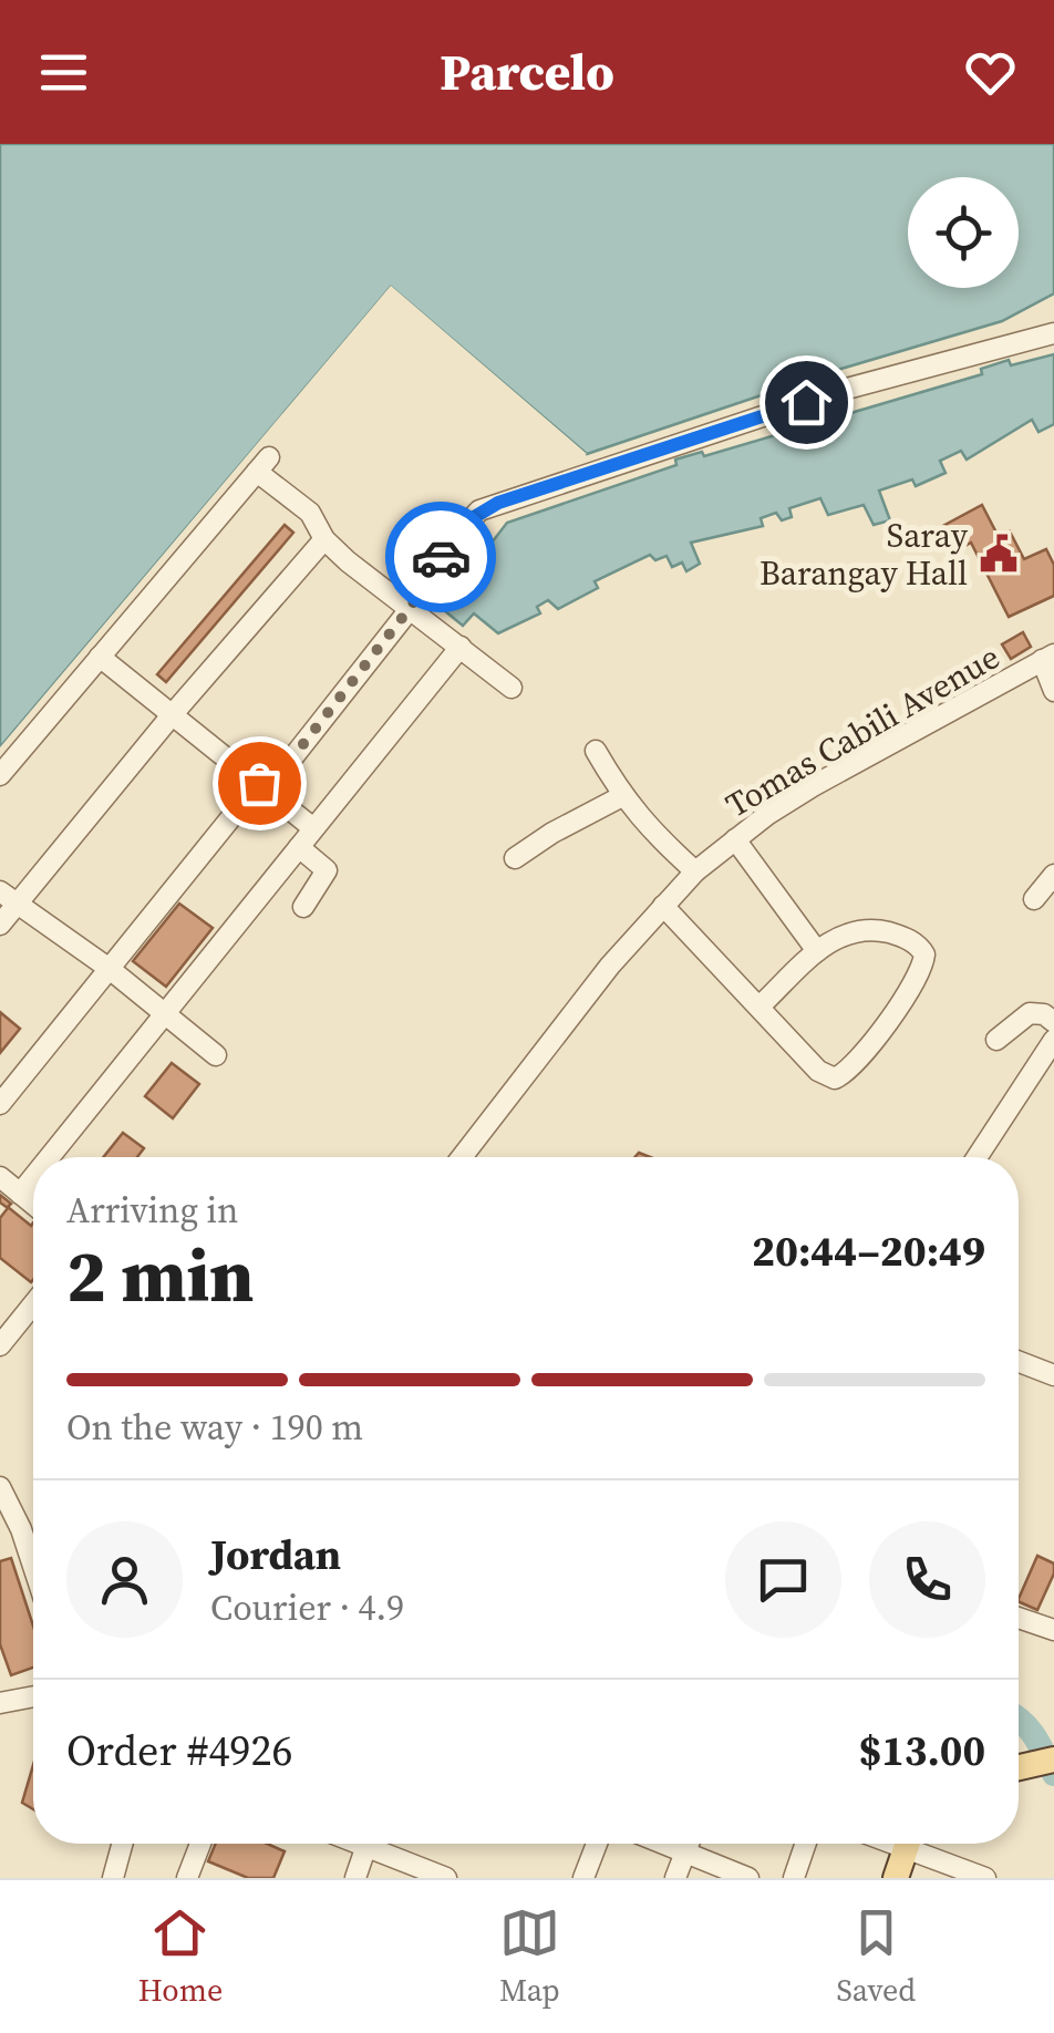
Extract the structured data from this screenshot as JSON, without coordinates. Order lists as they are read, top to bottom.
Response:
{
  "streets": {
    "street": ["Tomas Cabili Avenue"]
  },
  "places": {
    "public building": ["Saray Barangay Hall"]
  },
  "page": {
    "header": "Parcelo",
    "heading": ["2 min", "Arriving in", "20:44–20:49"],
    "panel": [
      "Jordan",
      "Courier · 4.9",
      "Order #4926",
      "$13.00"
    ],
    "bar": "On the way · 190 m",
    "tabs": ["Home", "Map", "Saved"]
  }
}
